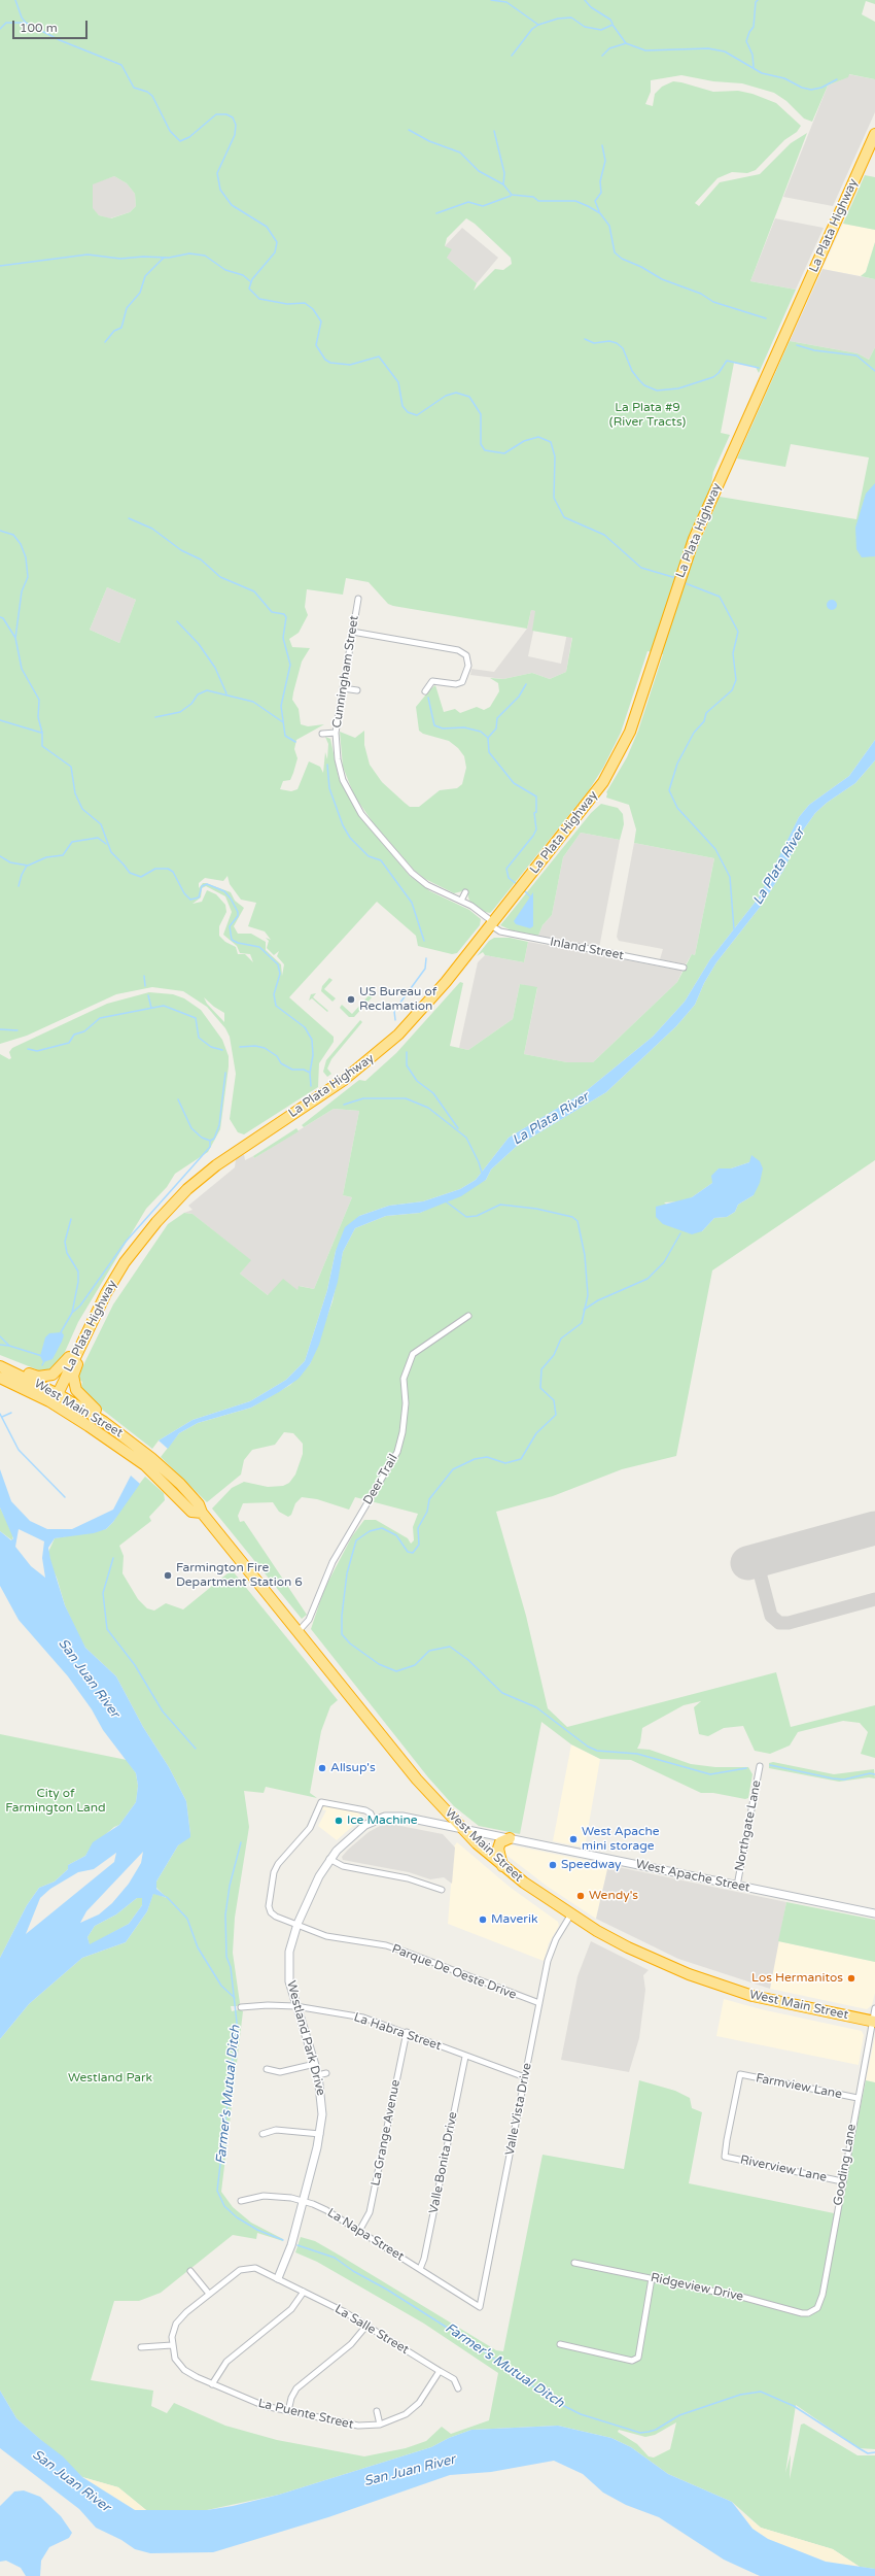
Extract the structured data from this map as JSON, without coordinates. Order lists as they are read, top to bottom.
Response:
{
  "streets": {
    "highway": ["La Plata Highway", "West Main Street"],
    "street": [
      "Cunningham Street",
      "Inland Street",
      "Deer Trail",
      "Northgate Lane",
      "West Apache Street",
      "Parque De Oeste Drive",
      "La Habra Street",
      "Westland Park Drive",
      "Farmview Lane",
      "Valle Vista Drive",
      "La Grange Avenue",
      "Valle Bonita Drive",
      "Gooding Lane",
      "Riverview Lane",
      "La Napa Street",
      "Ridgeview Drive",
      "La Salle Street",
      "La Puente Street"
    ]
  },
  "crossings": [
    ["La Plata Highway", "Cunningham Street"],
    ["La Plata Highway", "Inland Street"],
    ["La Plata Highway", "West Main Street"],
    ["Cunningham Street", "Inland Street"],
    ["West Main Street", "Deer Trail"],
    ["West Main Street", "West Apache Street"],
    ["West Main Street", "Valle Vista Drive"],
    ["West Main Street", "Gooding Lane"],
    ["Northgate Lane", "West Apache Street"],
    ["West Apache Street", "Westland Park Drive"],
    ["Parque De Oeste Drive", "Westland Park Drive"],
    ["Parque De Oeste Drive", "Valle Vista Drive"],
    ["La Habra Street", "Westland Park Drive"],
    ["La Habra Street", "Valle Vista Drive"],
    ["La Habra Street", "La Grange Avenue"],
    ["La Habra Street", "Valle Bonita Drive"],
    ["Westland Park Drive", "La Napa Street"],
    ["Westland Park Drive", "La Salle Street"],
    ["Farmview Lane", "Gooding Lane"],
    ["Farmview Lane", "Riverview Lane"],
    ["Valle Vista Drive", "La Napa Street"],
    ["La Grange Avenue", "La Napa Street"],
    ["Valle Bonita Drive", "La Napa Street"],
    ["Gooding Lane", "Riverview Lane"],
    ["Gooding Lane", "Ridgeview Drive"],
    ["La Salle Street", "La Puente Street"]
  ],
  "water": ["La Plata River", "San Juan River", "Farmer's Mutual Ditch"],
  "parks": ["La Plata #9 (River Tracts)", "City of Farmington Land", "Westland Park"],
  "places": [
    "US Bureau of Reclamation",
    "Farmington Fire Department Station 6",
    "Allsup's",
    "Ice Machine",
    "West Apache mini storage",
    "Speedway",
    "Wendy's",
    "Maverik",
    "Los Hermanitos"
  ],
  "scale_bar": "100 m"
}
